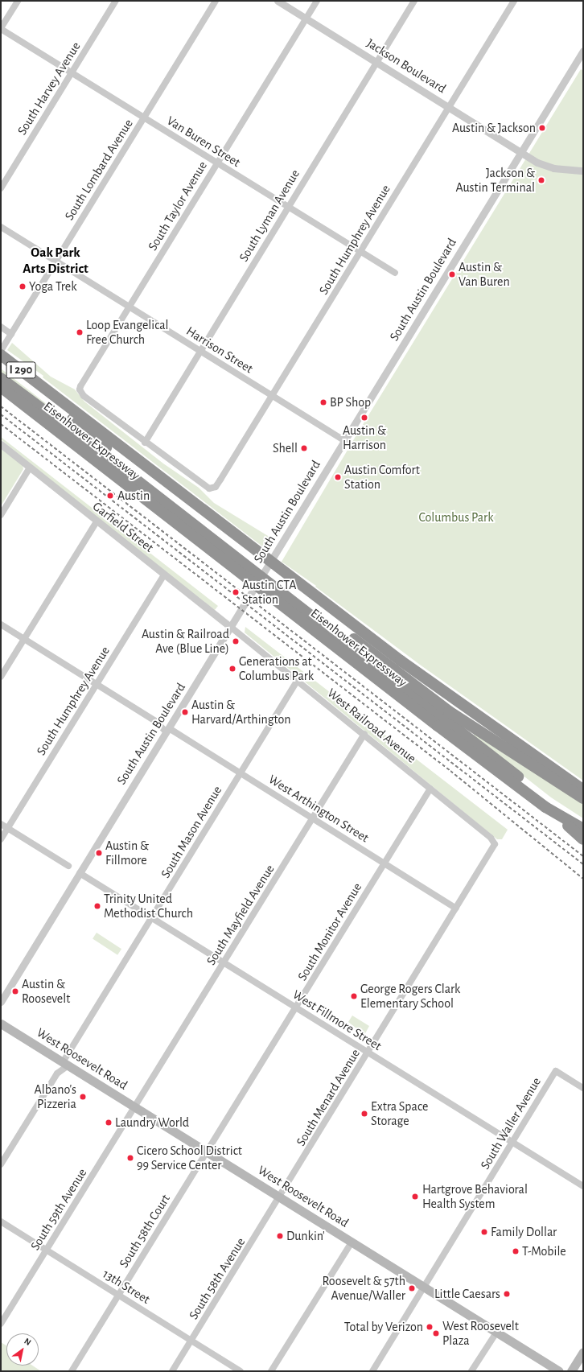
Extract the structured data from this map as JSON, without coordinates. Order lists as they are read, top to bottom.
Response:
{
  "streets": {
    "highway": ["I 290", "Eisenhower Expressway"],
    "main road": ["West Roosevelt Road"],
    "street": [
      "Jackson Boulevard",
      "South Harvey Avenue",
      "Van Buren Street",
      "South Lombard Avenue",
      "South Taylor Avenue",
      "South Lyman Avenue",
      "South Humphrey Avenue",
      "South Austin Boulevard",
      "Harrison Street",
      "Garfield Street",
      "West Railroad Avenue",
      "West Arthington Street",
      "South Mason Avenue",
      "South Mayfield Avenue",
      "South Monitor Avenue",
      "West Fillmore Street",
      "South Menard Avenue",
      "South Waller Avenue",
      "South 59th Avenue",
      "South 58th Court",
      "South 58th Avenue",
      "13th Street"
    ]
  },
  "crossings": [
    ["Jackson Boulevard", "South Taylor Avenue"],
    ["Jackson Boulevard", "South Lyman Avenue"],
    ["Jackson Boulevard", "South Humphrey Avenue"],
    ["Jackson Boulevard", "South Austin Boulevard"],
    ["South Harvey Avenue", "Van Buren Street"],
    ["Van Buren Street", "South Lombard Avenue"],
    ["Van Buren Street", "South Taylor Avenue"],
    ["Van Buren Street", "South Lyman Avenue"],
    ["Van Buren Street", "South Humphrey Avenue"],
    ["South Lombard Avenue", "Harrison Street"],
    ["South Lombard Avenue", "Eisenhower Expressway"],
    ["South Taylor Avenue", "South Lyman Avenue"],
    ["South Taylor Avenue", "South Humphrey Avenue"],
    ["South Taylor Avenue", "Harrison Street"],
    ["South Lyman Avenue", "South Humphrey Avenue"],
    ["South Lyman Avenue", "Harrison Street"],
    ["South Humphrey Avenue", "Harrison Street"],
    ["South Humphrey Avenue", "Garfield Street"],
    ["South Humphrey Avenue", "West Arthington Street"],
    ["South Austin Boulevard", "Harrison Street"],
    ["South Austin Boulevard", "Garfield Street"],
    ["South Austin Boulevard", "West Railroad Avenue"],
    ["South Austin Boulevard", "West Arthington Street"],
    ["South Austin Boulevard", "West Fillmore Street"],
    ["Garfield Street", "West Railroad Avenue"],
    ["West Railroad Avenue", "South Mason Avenue"],
    ["West Railroad Avenue", "South Mayfield Avenue"],
    ["West Railroad Avenue", "South Monitor Avenue"],
    ["West Railroad Avenue", "South Menard Avenue"],
    ["West Arthington Street", "South Mason Avenue"],
    ["West Arthington Street", "South Mayfield Avenue"],
    ["West Arthington Street", "South Monitor Avenue"],
    ["West Arthington Street", "South Menard Avenue"],
    ["South Mason Avenue", "West Fillmore Street"],
    ["South Mason Avenue", "West Roosevelt Road"],
    ["South Mayfield Avenue", "West Fillmore Street"],
    ["South Mayfield Avenue", "West Roosevelt Road"],
    ["South Mayfield Avenue", "South 59th Avenue"],
    ["South Monitor Avenue", "West Fillmore Street"],
    ["South Monitor Avenue", "West Roosevelt Road"],
    ["South Monitor Avenue", "South 58th Court"],
    ["West Fillmore Street", "South Menard Avenue"],
    ["West Fillmore Street", "South Waller Avenue"],
    ["West Roosevelt Road", "South Menard Avenue"],
    ["West Roosevelt Road", "South Waller Avenue"],
    ["West Roosevelt Road", "South 59th Avenue"],
    ["West Roosevelt Road", "South 58th Court"],
    ["West Roosevelt Road", "South 58th Avenue"],
    ["South Menard Avenue", "South 58th Avenue"],
    ["South 59th Avenue", "13th Street"],
    ["South 58th Court", "13th Street"],
    ["South 58th Avenue", "13th Street"]
  ],
  "districts": ["Oak Park Arts District"],
  "parks": ["Columbus Park"],
  "places": [
    "Austin & Jackson",
    "Jackson & Austin Terminal",
    "Austin & Van Buren",
    "Yoga Trek",
    "Loop Evangelical Free Church",
    "BP Shop",
    "Austin & Harrison",
    "Shell",
    "Austin Comfort Station",
    "Austin",
    "Austin CTA Station",
    "Austin & Railroad Ave (Blue Line)",
    "Generations at Columbus Park",
    "Austin & Harvard/Arthington",
    "Austin & Fillmore",
    "Trinity United Methodist Church",
    "Austin & Roosevelt",
    "George Rogers Clark Elementary School",
    "Albano's Pizzeria",
    "Extra Space Storage",
    "Laundry World",
    "Cicero School District 99 Service Center",
    "Hartgrove Behavioral Health System",
    "Family Dollar",
    "Dunkin'",
    "T-Mobile",
    "Roosevelt & 57th Avenue/Waller",
    "Little Caesars",
    "Total by Verizon",
    "West Roosevelt Plaza"
  ],
  "north": "top right"
}
